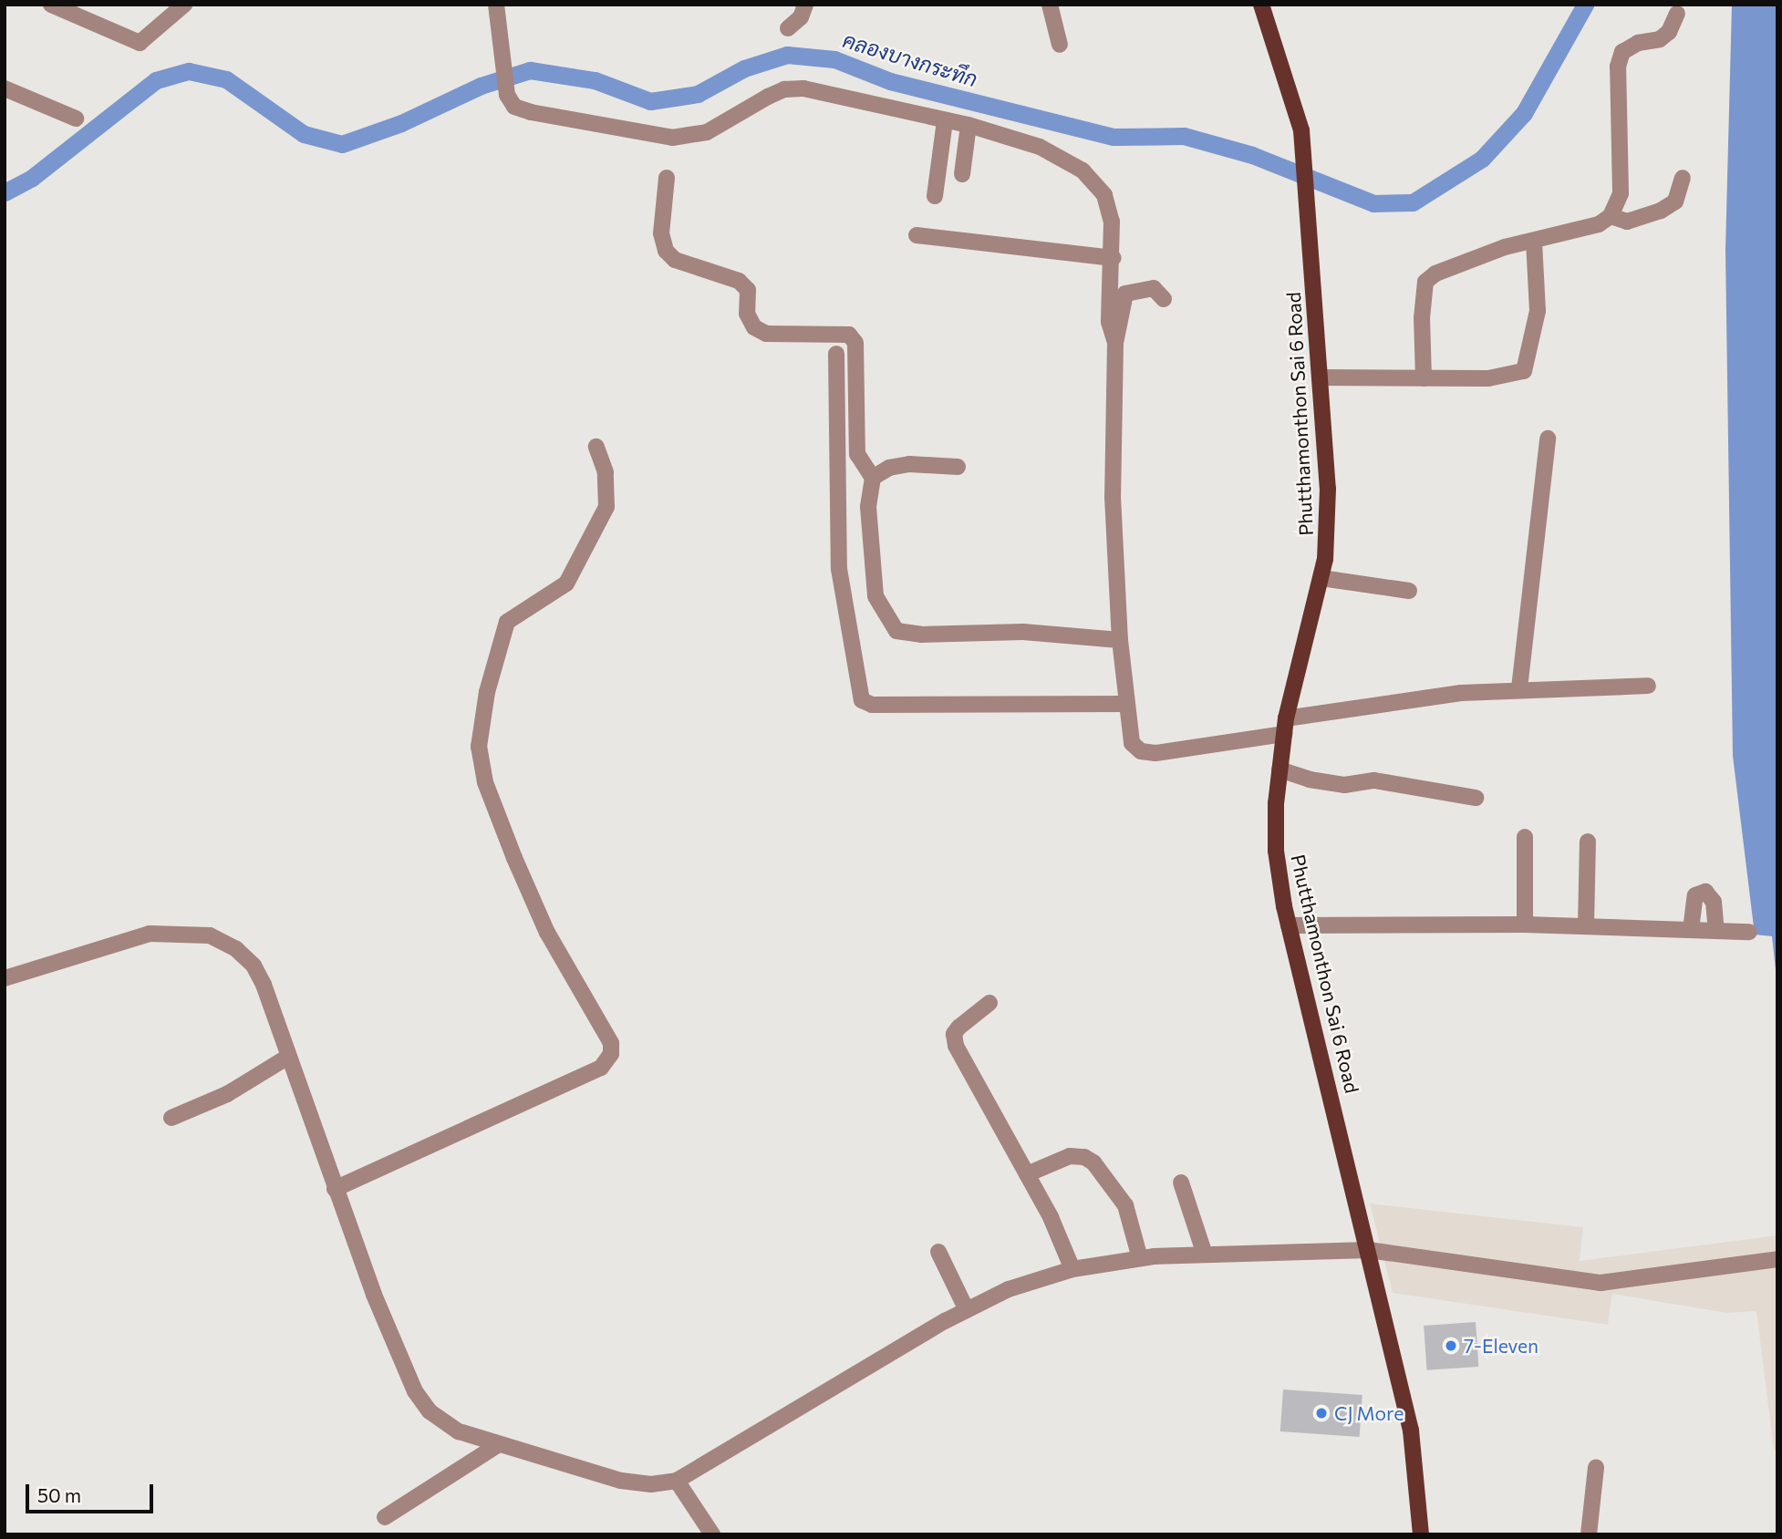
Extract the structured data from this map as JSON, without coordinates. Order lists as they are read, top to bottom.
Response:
{
  "streets": {
    "main road": ["Phutthamonthon Sai 6 Road"]
  },
  "water": ["คลองบางกระทึก"],
  "places": ["7-Eleven", "CJ More"],
  "scale_bar": "50 m"
}
